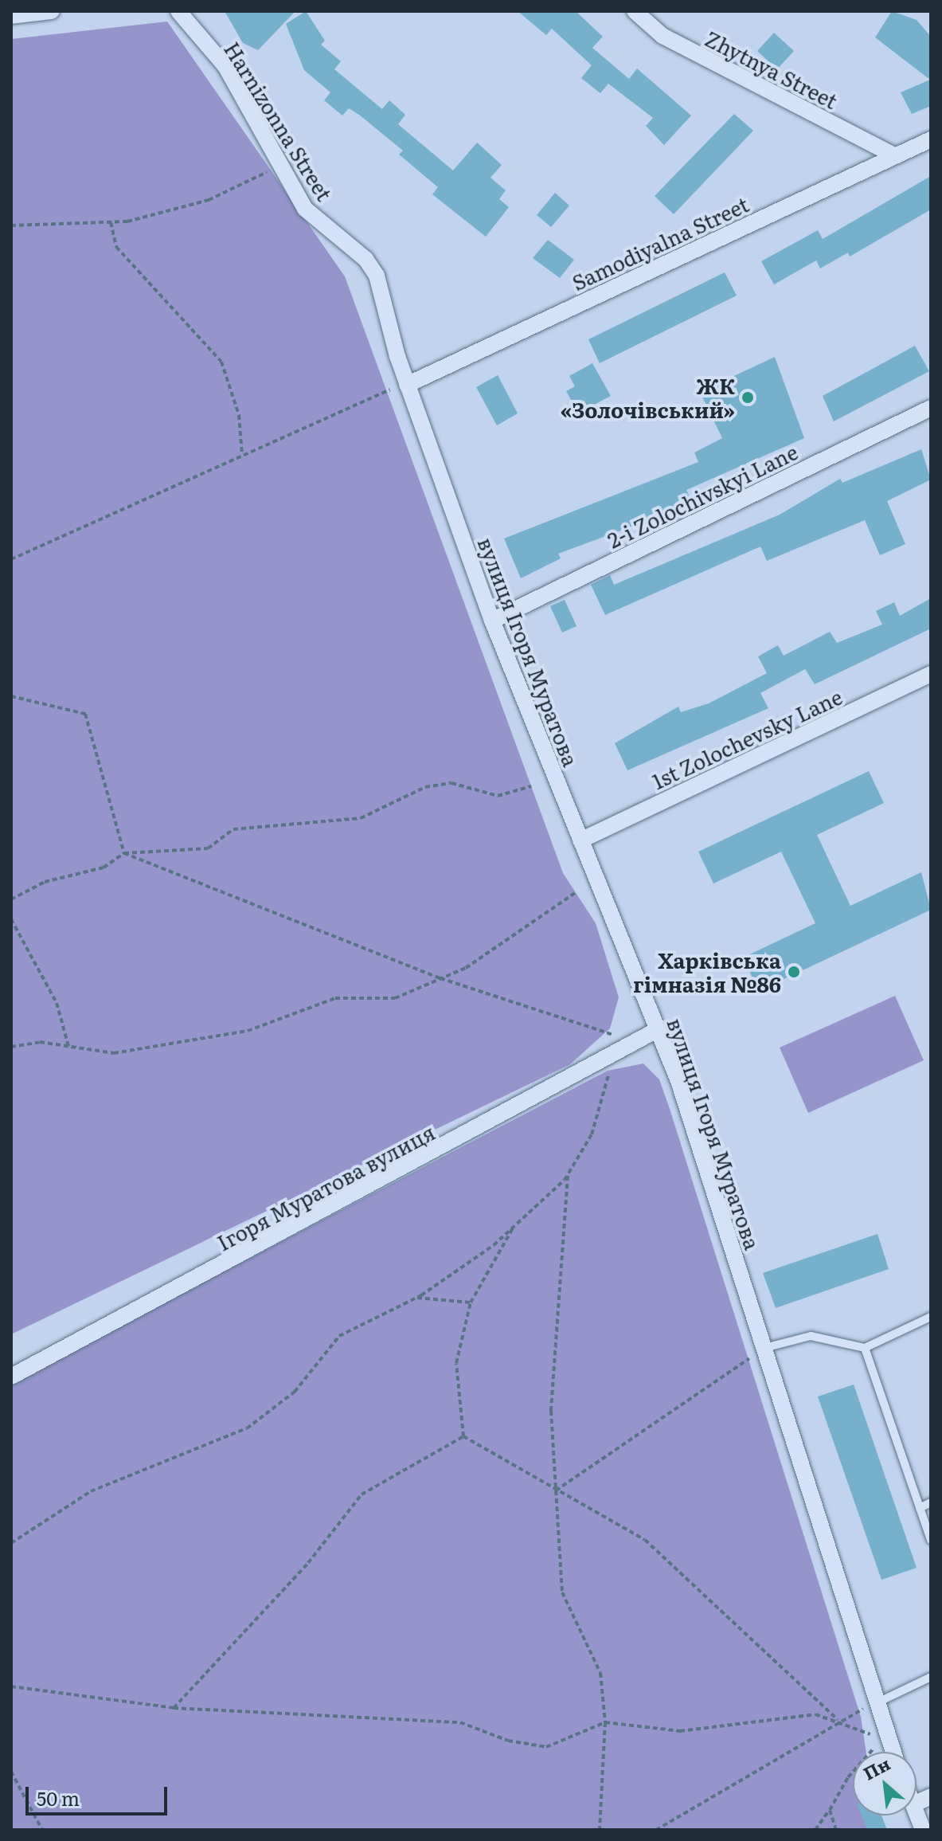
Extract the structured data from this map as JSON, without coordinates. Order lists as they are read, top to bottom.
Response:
{
  "streets": {
    "street": [
      "Zhytnya Street",
      "Harnizonna Street",
      "Samodiyalna Street",
      "2-i Zolochivskyi Lane",
      "вулиця Ігоря Муратова",
      "1st Zolochevsky Lane",
      "Ігоря Муратова вулиця"
    ]
  },
  "crossings": [
    ["Zhytnya Street", "Samodiyalna Street"],
    ["Harnizonna Street", "Samodiyalna Street"],
    ["Harnizonna Street", "вулиця Ігоря Муратова"],
    ["Samodiyalna Street", "вулиця Ігоря Муратова"],
    ["2-i Zolochivskyi Lane", "вулиця Ігоря Муратова"],
    ["вулиця Ігоря Муратова", "1st Zolochevsky Lane"],
    ["вулиця Ігоря Муратова", "Ігоря Муратова вулиця"]
  ],
  "places": ["ЖК «Золочівський»", "Харківська гімназія №86"],
  "scale_bar": "50 m",
  "north": "top left"
}
